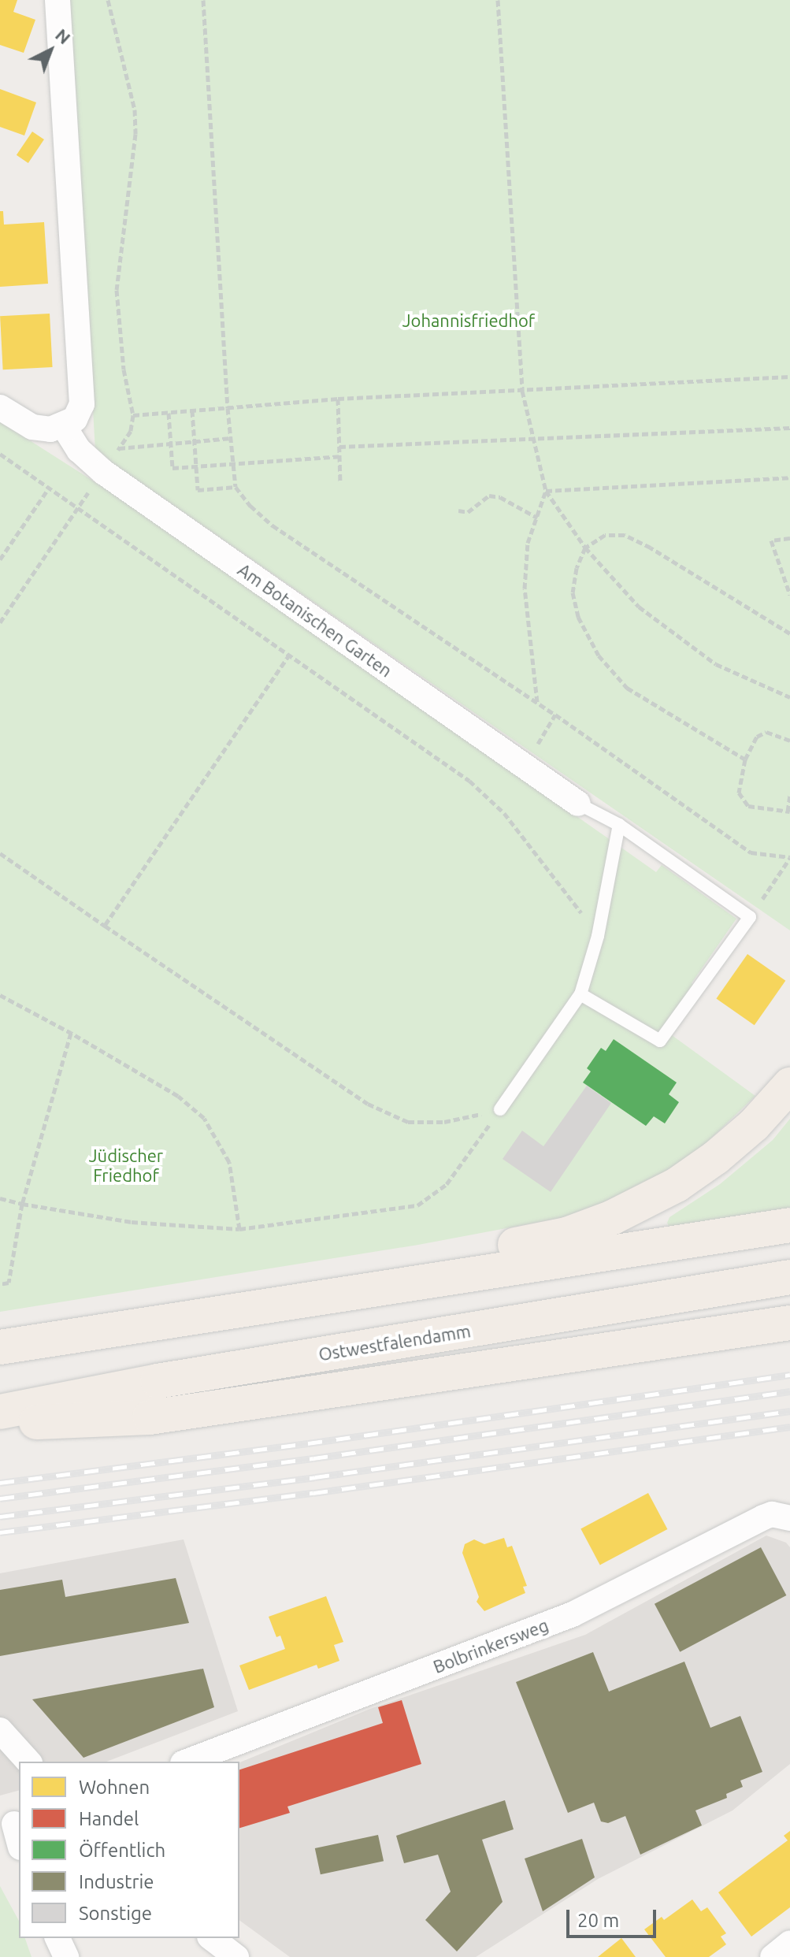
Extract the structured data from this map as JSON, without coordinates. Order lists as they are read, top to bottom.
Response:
{
  "streets": {
    "highway": ["Ostwestfalendamm"],
    "street": ["Am Botanischen Garten", "Bolbrinkersweg"]
  },
  "parks": ["Johannisfriedhof", "Jüdischer Friedhof"],
  "legend": [
    "Wohnen",
    "Handel",
    "Öffentlich",
    "Industrie",
    "Sonstige"
  ],
  "scale_bar": "20 m",
  "north": "top right"
}
